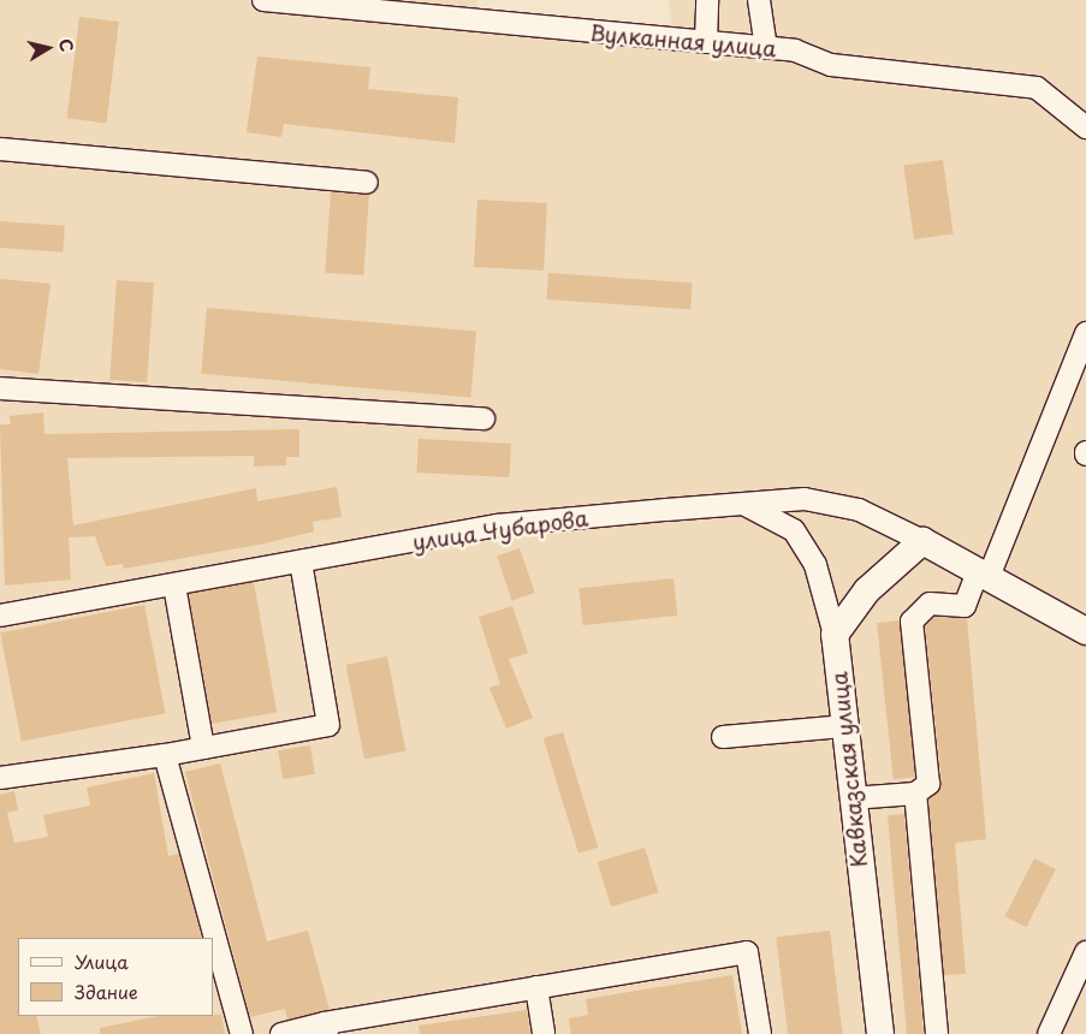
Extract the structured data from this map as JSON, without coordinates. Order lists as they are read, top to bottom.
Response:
{
  "streets": {
    "main road": ["улица Чубарова", "Кавказская улица"],
    "street": ["Вулканная улица"]
  },
  "legend": ["Улица", "Здание"],
  "north": "right"
}
